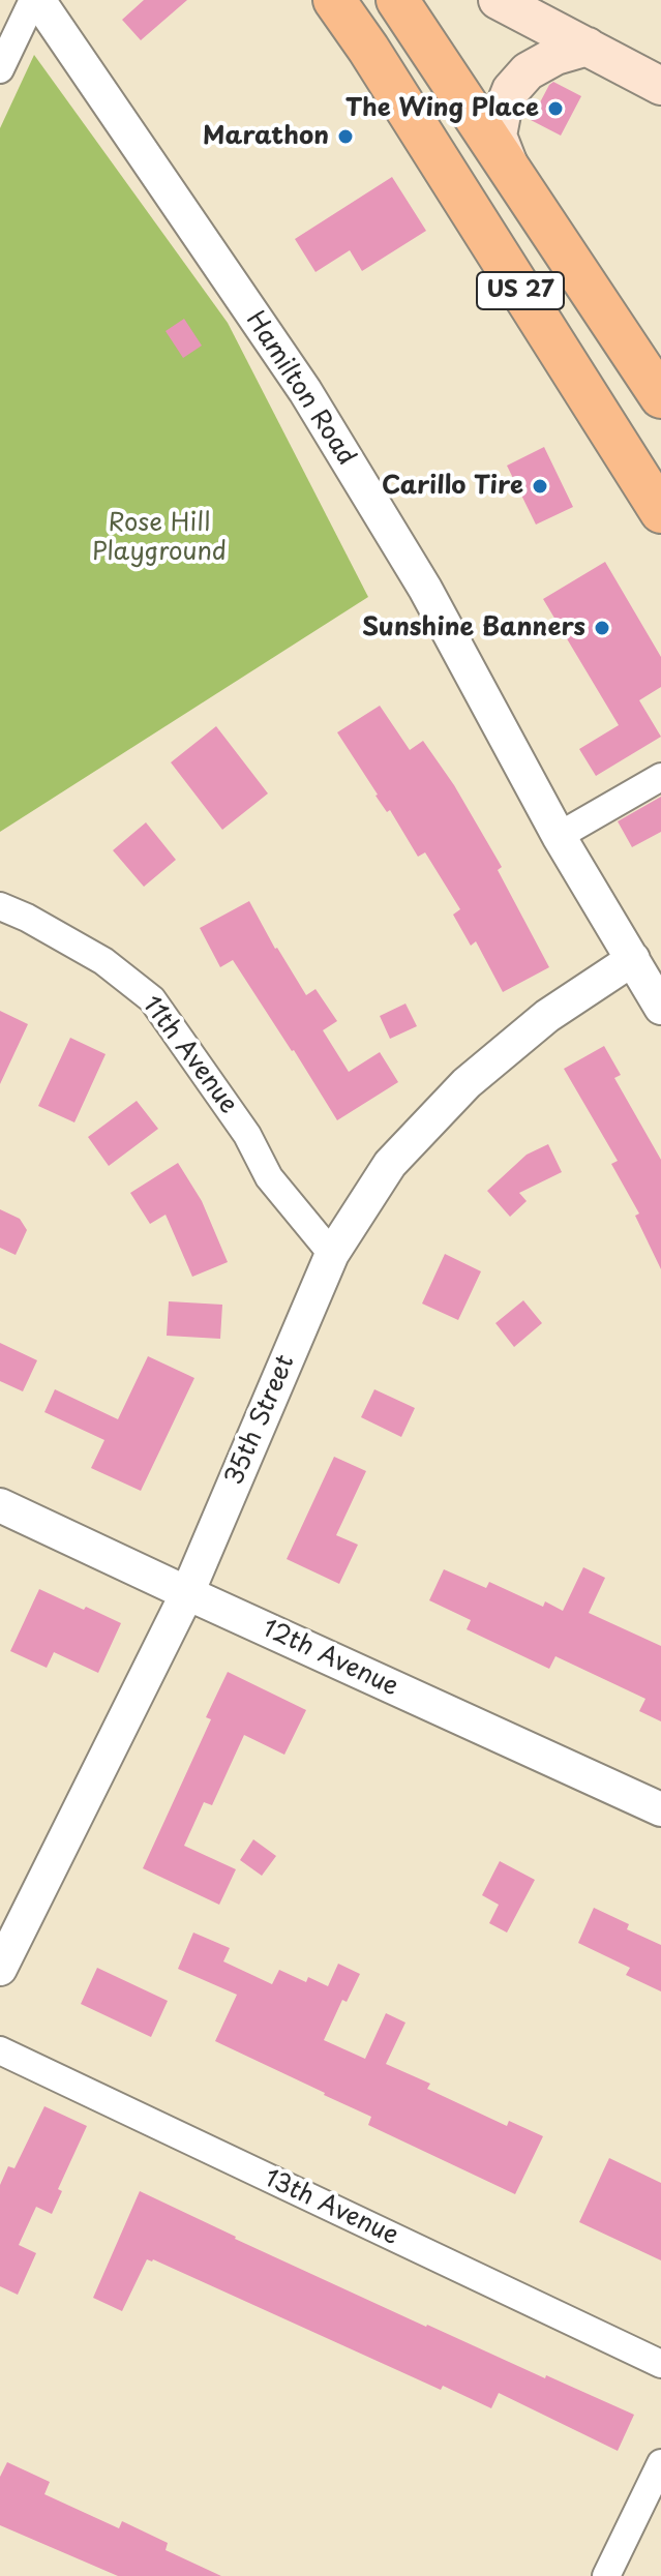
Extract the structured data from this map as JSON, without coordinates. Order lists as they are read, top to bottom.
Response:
{
  "streets": {
    "main road": ["US 27"],
    "street": [
      "Hamilton Road",
      "11th Avenue",
      "35th Street",
      "12th Avenue",
      "13th Avenue"
    ]
  },
  "crossings": [
    ["Hamilton Road", "35th Street"],
    ["11th Avenue", "35th Street"],
    ["35th Street", "12th Avenue"]
  ],
  "parks": ["Rose Hill Playground"],
  "places": [
    "The Wing Place",
    "Marathon",
    "Carillo Tire",
    "Sunshine Banners"
  ]
}
